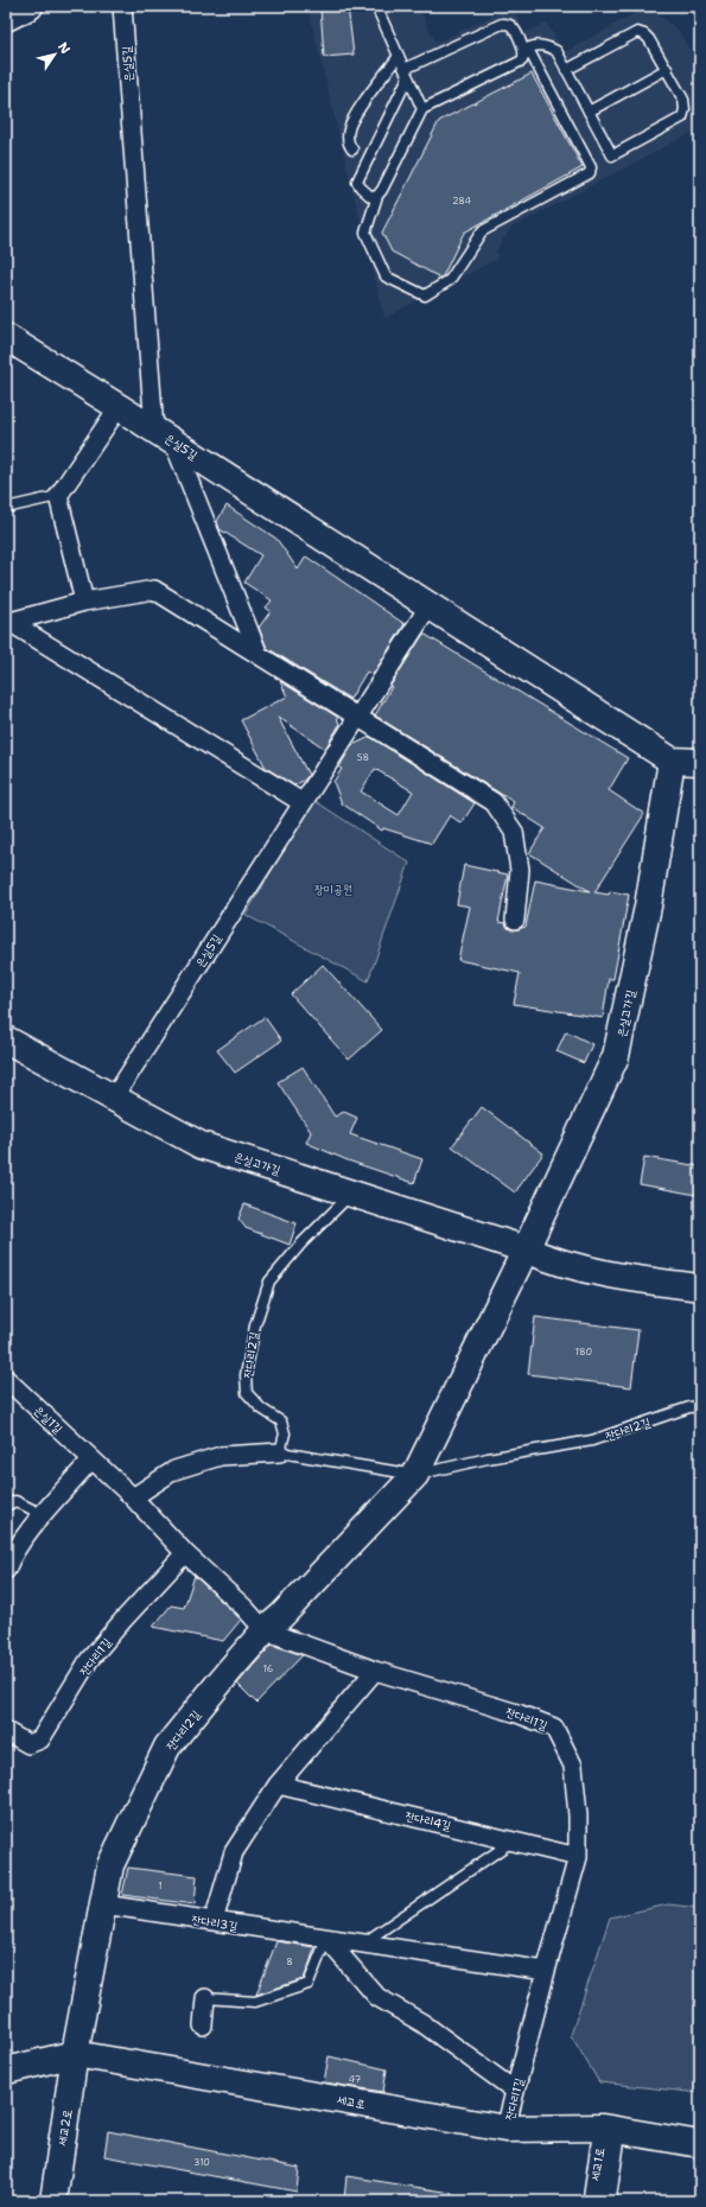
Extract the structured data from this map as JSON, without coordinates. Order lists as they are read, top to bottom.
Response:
{
  "streets": {
    "street": [
      "은실5길",
      "은실고가길",
      "잔다리2길",
      "은실1길",
      "잔다리1길",
      "잔다리4길",
      "잔다리3길",
      "세교로",
      "세교2로",
      "세교1로"
    ]
  },
  "crossings": [
    ["은실5길", "은실고가길"],
    ["은실고가길", "잔다리2길"],
    ["잔다리2길", "잔다리1길"],
    ["잔다리2길", "잔다리3길"],
    ["잔다리2길", "세교로"],
    ["잔다리2길", "세교2로"],
    ["은실1길", "잔다리1길"],
    ["잔다리1길", "잔다리4길"],
    ["잔다리1길", "잔다리3길"],
    ["잔다리1길", "세교로"],
    ["세교로", "세교2로"],
    ["세교로", "세교1로"]
  ],
  "parks": ["장미공원"],
  "house_numbers": [
    "284",
    "58",
    "180",
    "16",
    "1",
    "8",
    "47",
    "310"
  ],
  "north": "top right"
}
